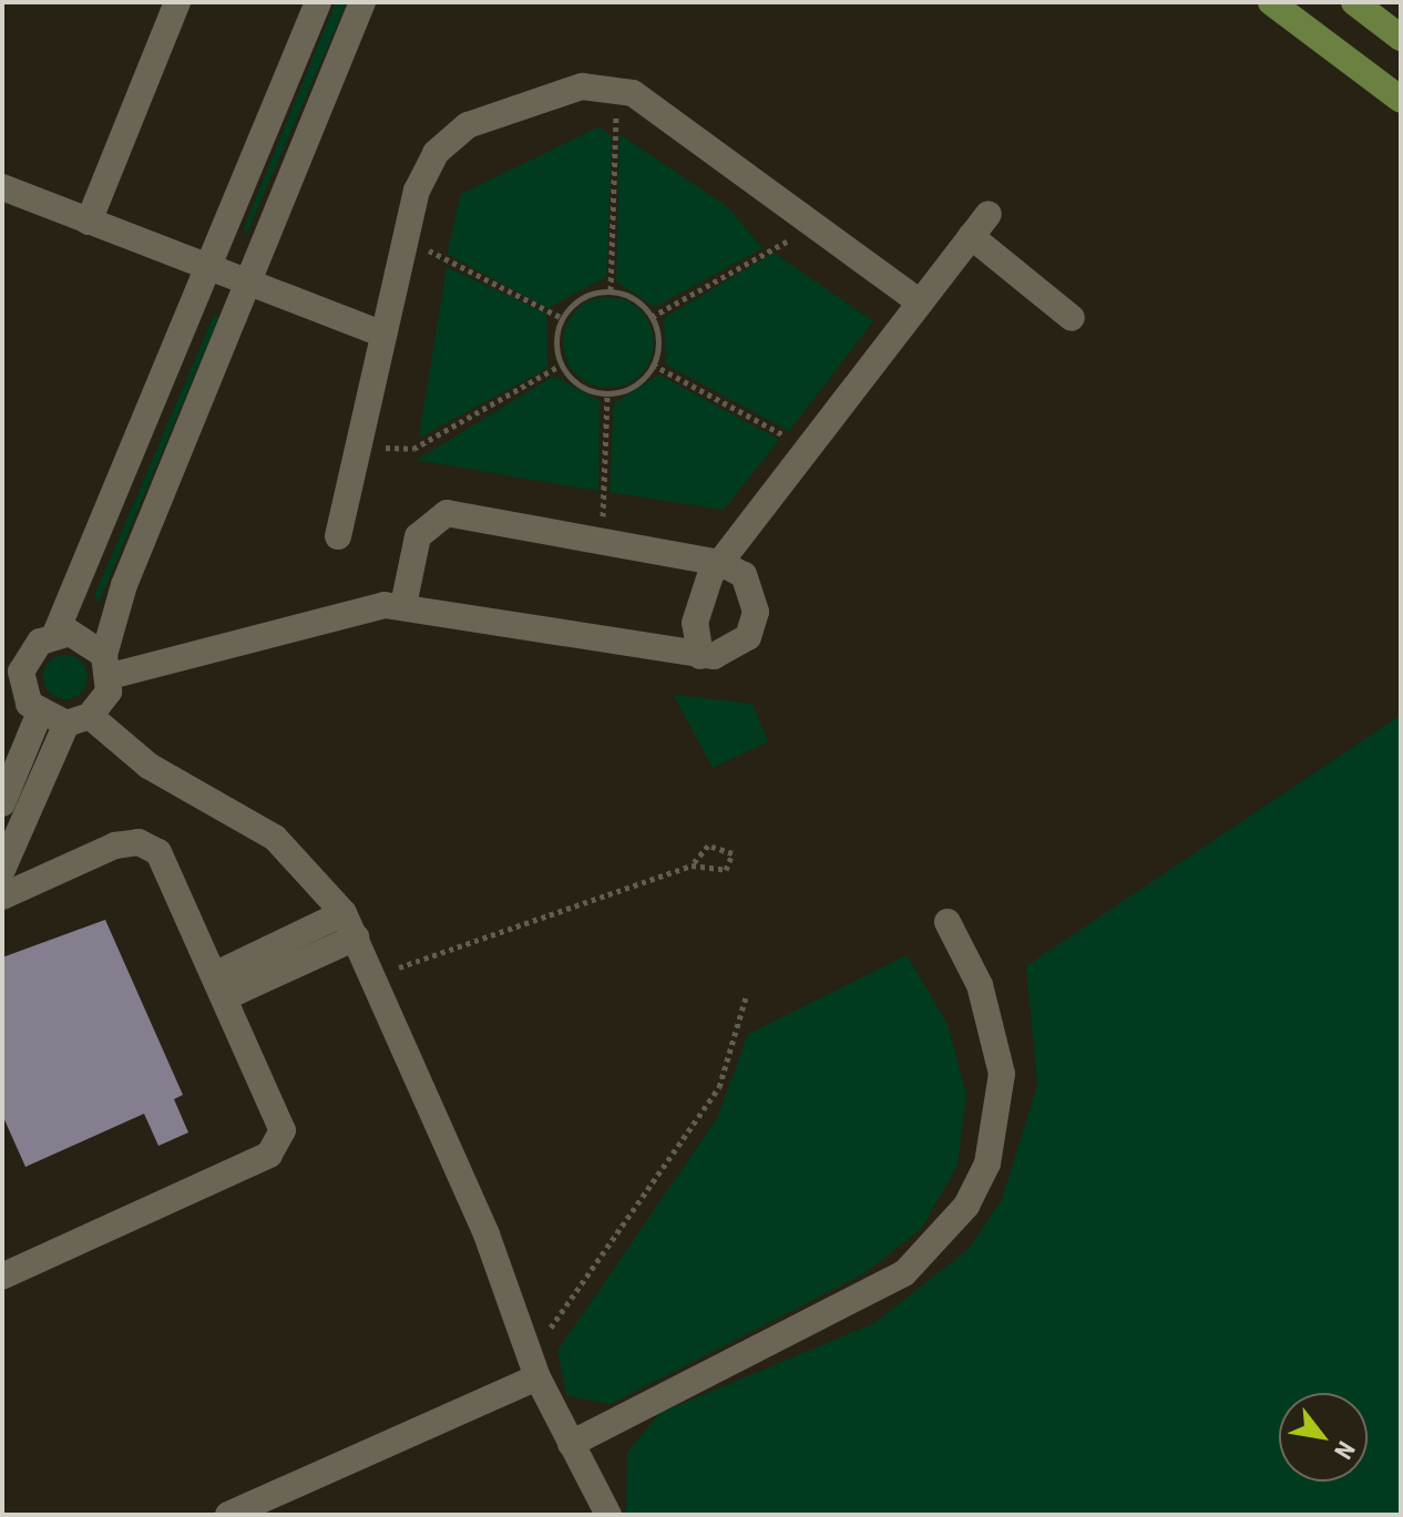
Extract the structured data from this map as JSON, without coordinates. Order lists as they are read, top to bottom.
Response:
{
  "north": "bottom right"
}
